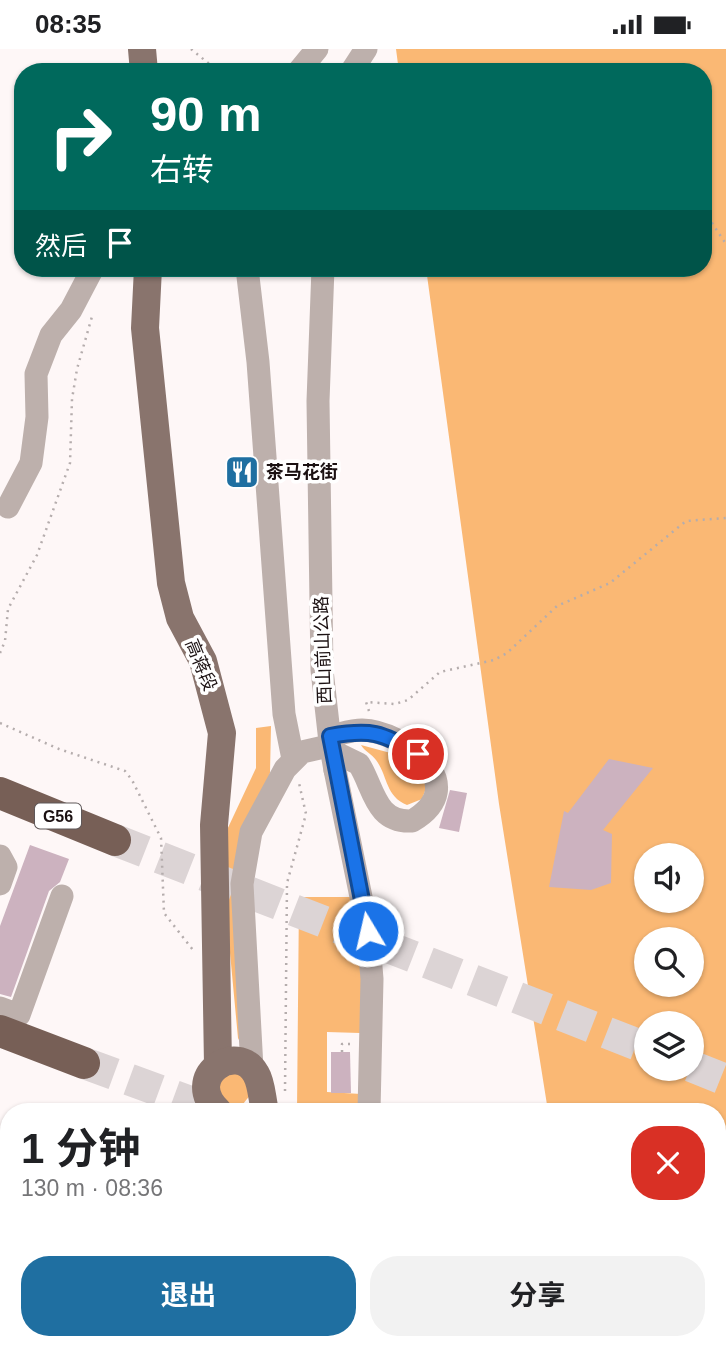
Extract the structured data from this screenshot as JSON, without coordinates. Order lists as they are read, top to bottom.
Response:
{
  "streets": {
    "highway": ["G56"],
    "main road": ["高蒋段"],
    "street": ["西山前山公路"]
  },
  "places": {
    "restaurant": ["茶马花街"]
  },
  "page": {
    "status": "08:35",
    "turn": ["90 m", "右转"],
    "then": "然后",
    "heading": ["1 分钟", "130 m · 08:36"],
    "buttons": ["退出", "分享"]
  }
}
